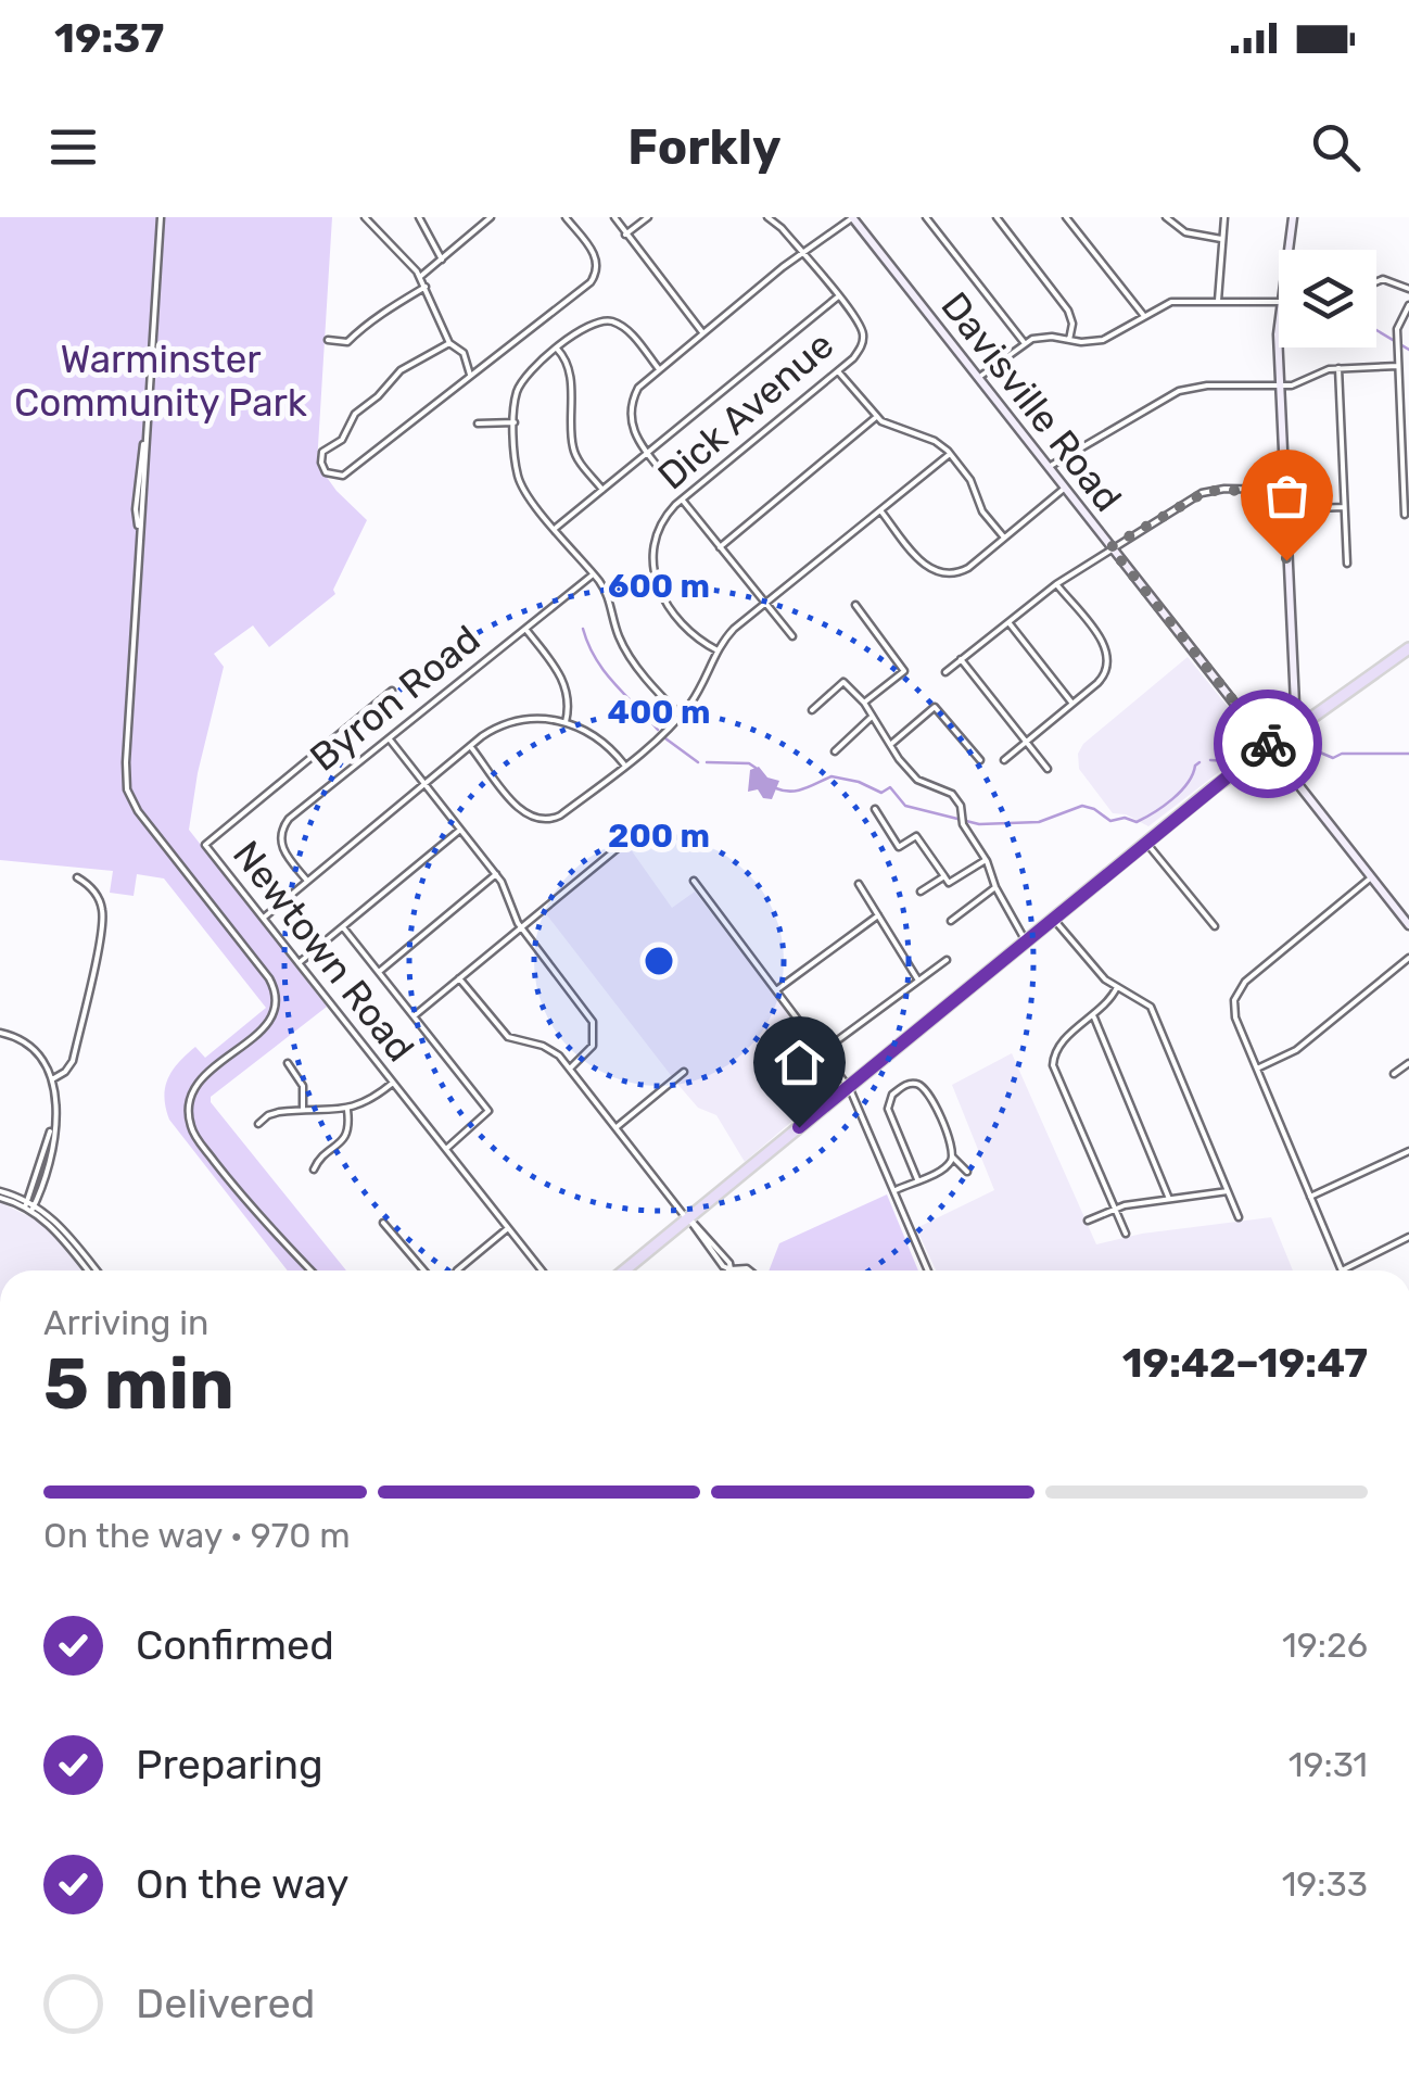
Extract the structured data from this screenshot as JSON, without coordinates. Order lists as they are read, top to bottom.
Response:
{
  "streets": {
    "street": [
      "Davisville Road",
      "Dick Avenue",
      "Byron Road",
      "Newtown Road"
    ]
  },
  "parks": ["Warminster Community Park"],
  "page": {
    "status": "19:37",
    "header": "Forkly",
    "heading": ["5 min", "Arriving in", "19:42–19:47"],
    "bar": "On the way · 970 m",
    "list": [
      ["Confirmed", "19:26"],
      ["Preparing", "19:31"],
      ["On the way", "19:33"],
      "Delivered"
    ]
  },
  "rings": ["600 m", "400 m", "200 m"]
}
